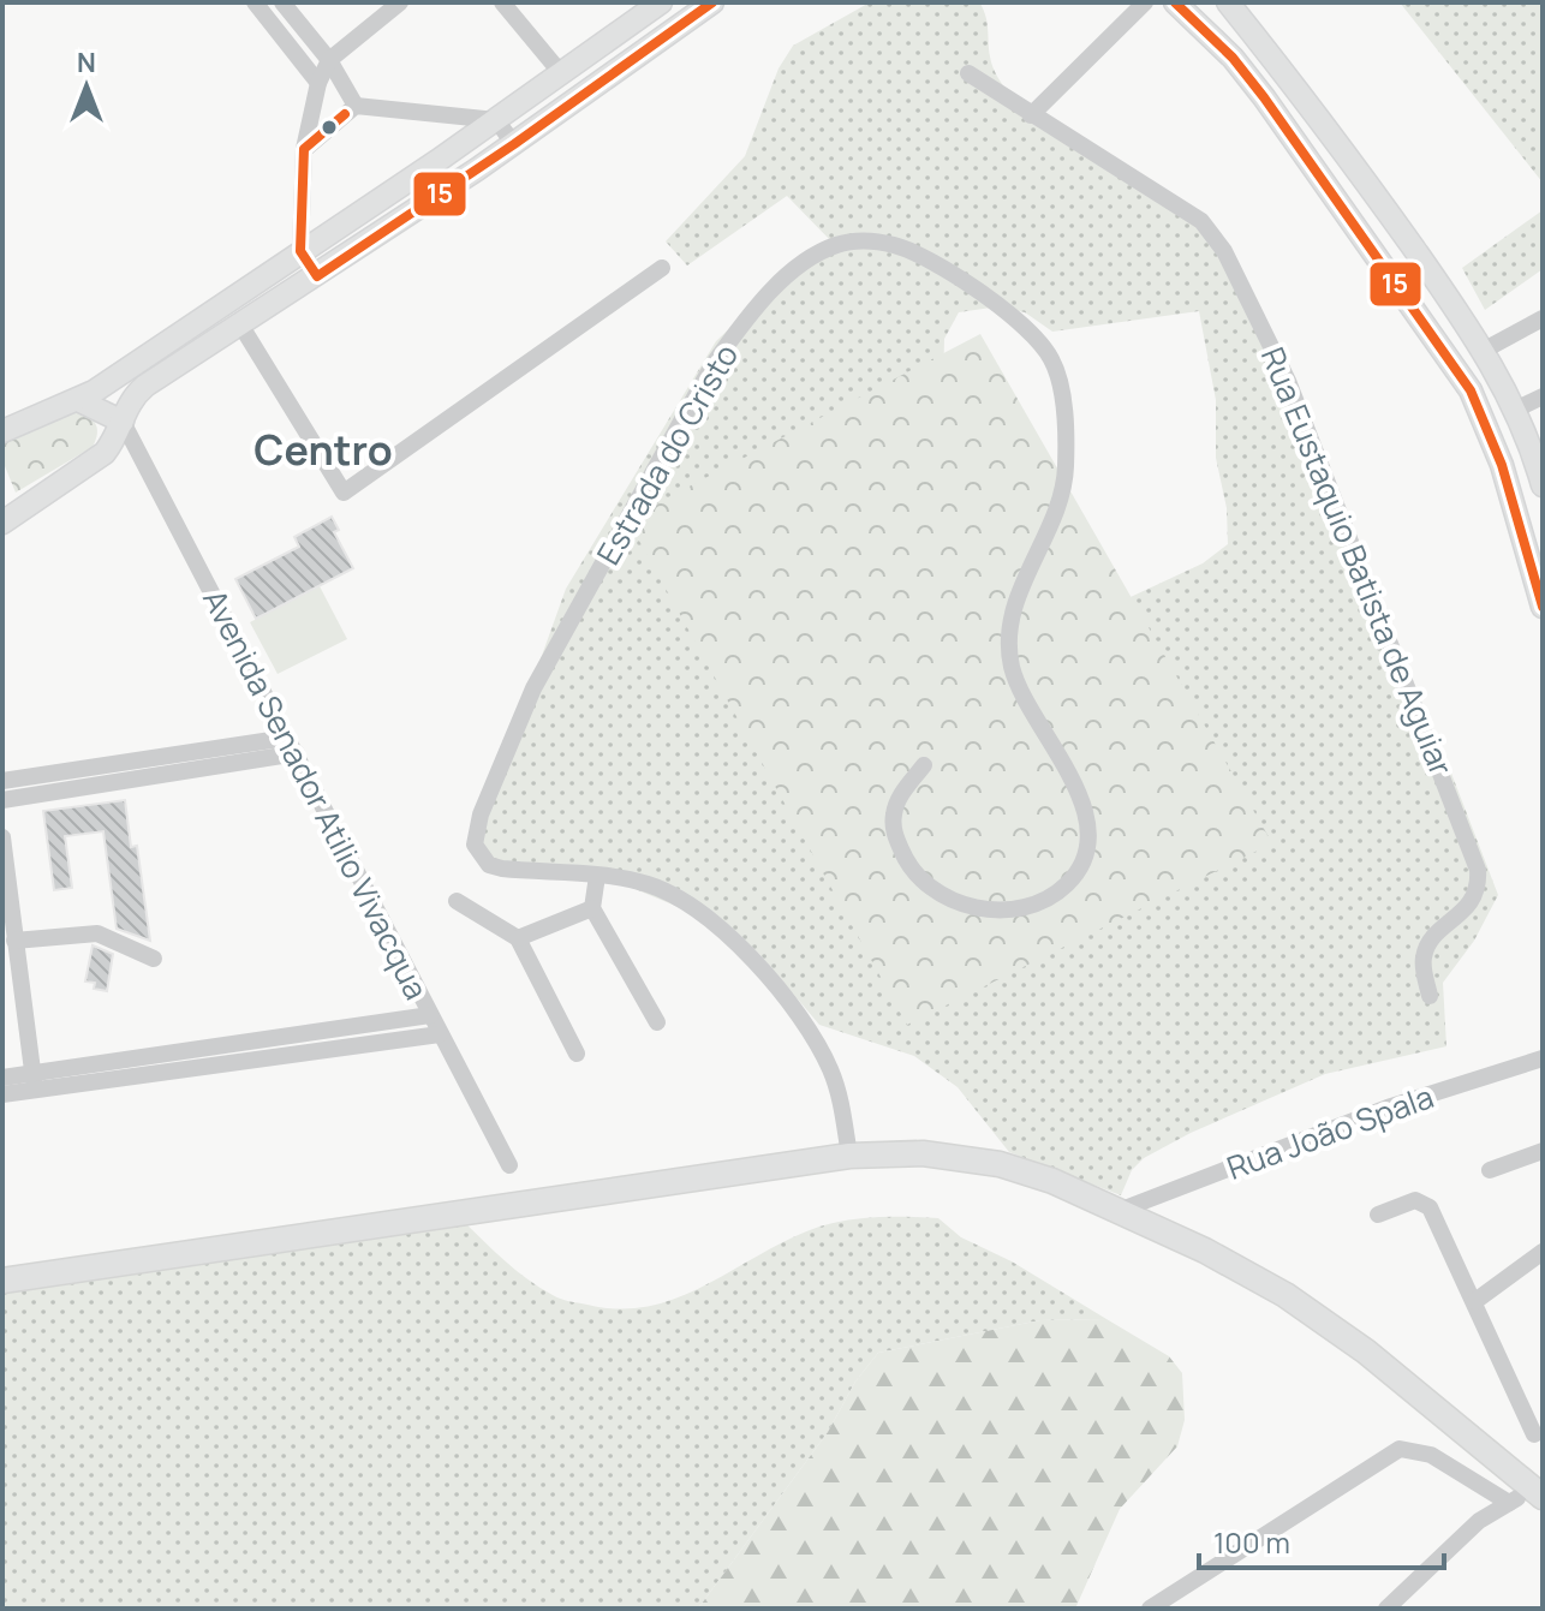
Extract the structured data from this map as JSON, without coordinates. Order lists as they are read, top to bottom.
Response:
{
  "streets": {
    "street": [
      "Estrada do Cristo",
      "Rua Eustaquio Batista de Aguiar",
      "Avenida Senador Atilio Vivacqua",
      "Rua João Spala"
    ]
  },
  "districts": ["Centro"],
  "lines": ["transit line 15"],
  "scale_bar": "100 m",
  "north": "top"
}
